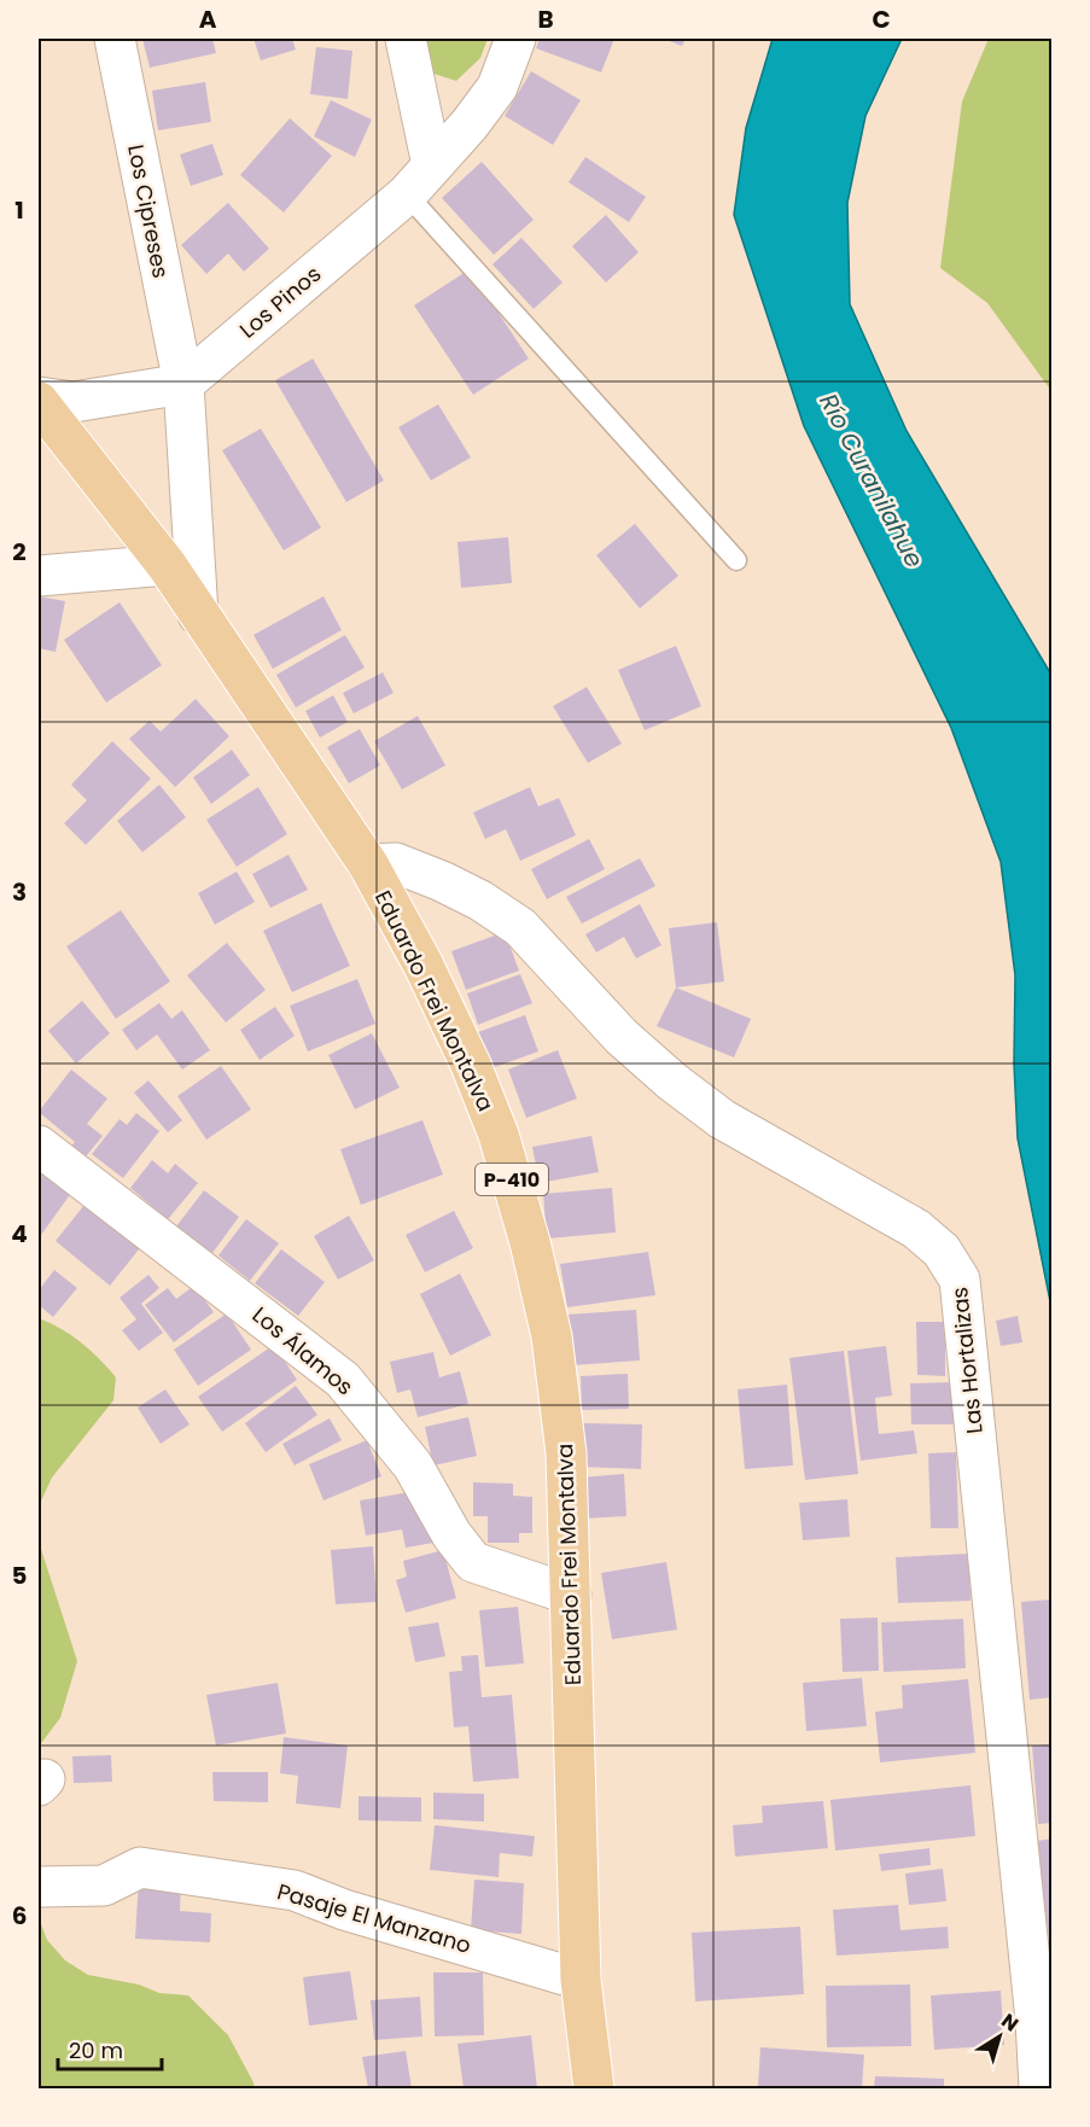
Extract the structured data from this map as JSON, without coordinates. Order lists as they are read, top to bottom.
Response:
{
  "streets": {
    "main road": ["Eduardo Frei Montalva", "P-410"],
    "street": [
      "Los Cipreses",
      "Los Pinos",
      "Los Álamos",
      "Las Hortalizas",
      "Pasaje El Manzano"
    ]
  },
  "crossings": [
    ["Los Cipreses", "Los Pinos"],
    ["Eduardo Frei Montalva", "Los Álamos"],
    ["Eduardo Frei Montalva", "Las Hortalizas"],
    ["Eduardo Frei Montalva", "Pasaje El Manzano"]
  ],
  "water": ["Río Curanilahue"],
  "scale_bar": "20 m",
  "north": "top right",
  "grid": {
    "columns": ["A", "B", "C"],
    "rows": [
      "1",
      "2",
      "3",
      "4",
      "5",
      "6"
    ]
  }
}
